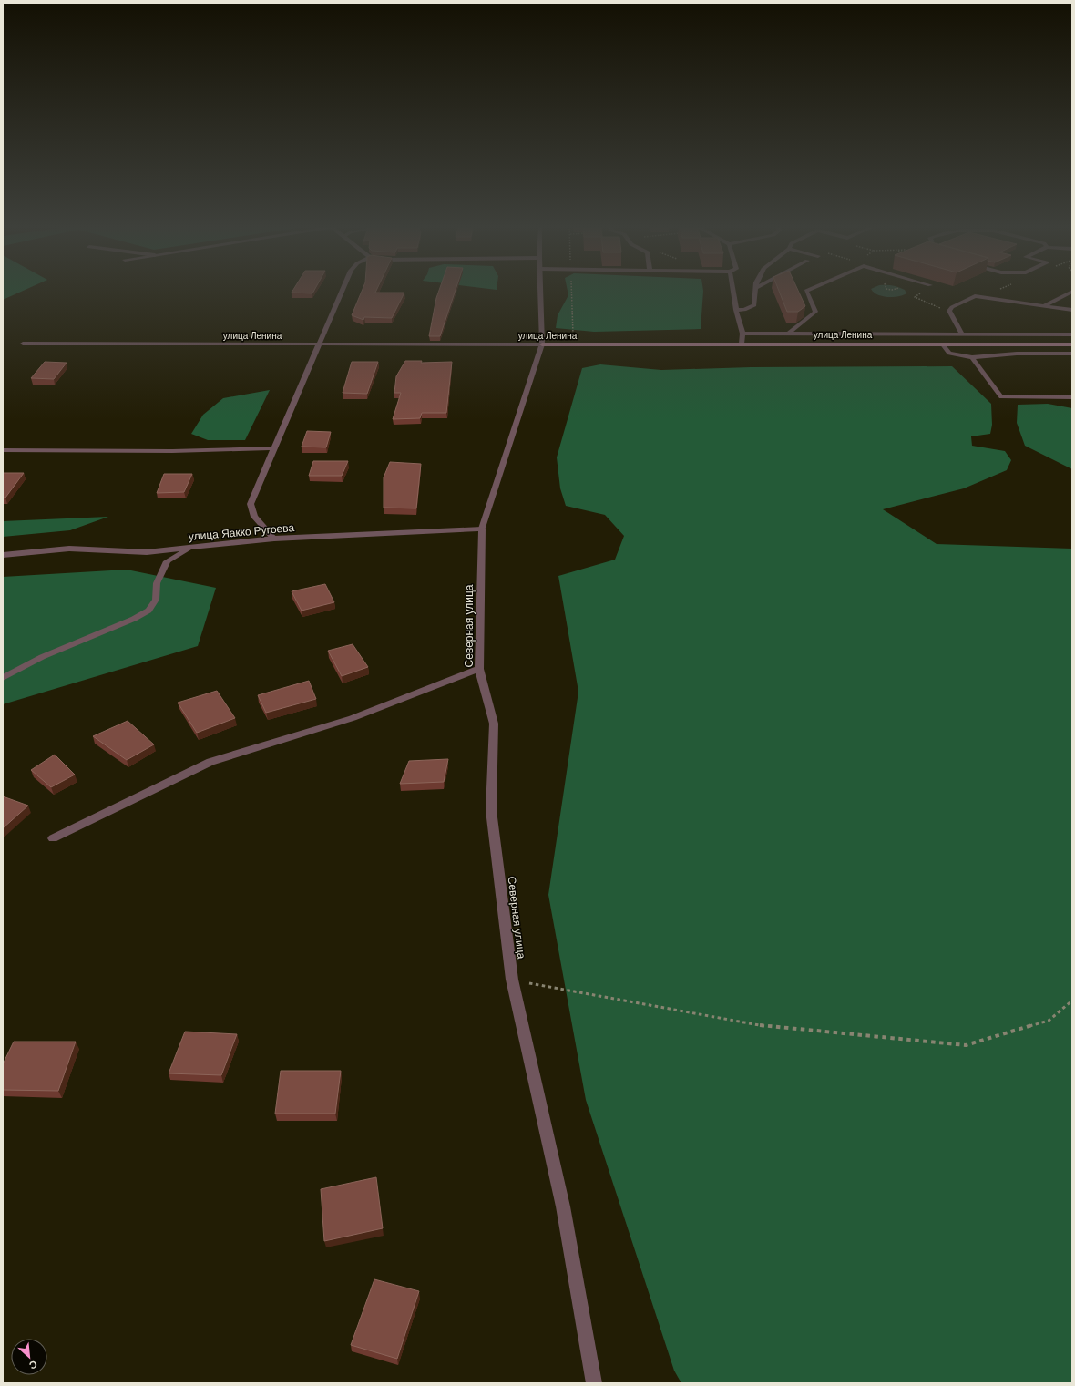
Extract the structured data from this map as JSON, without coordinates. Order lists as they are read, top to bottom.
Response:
{
  "streets": {
    "street": ["улица Ленина", "улица Яакко Ругоева", "Северная улица"]
  },
  "crossings": [
    ["улица Ленина", "Северная улица"],
    ["улица Яакко Ругоева", "Северная улица"]
  ],
  "north": "bottom right"
}
